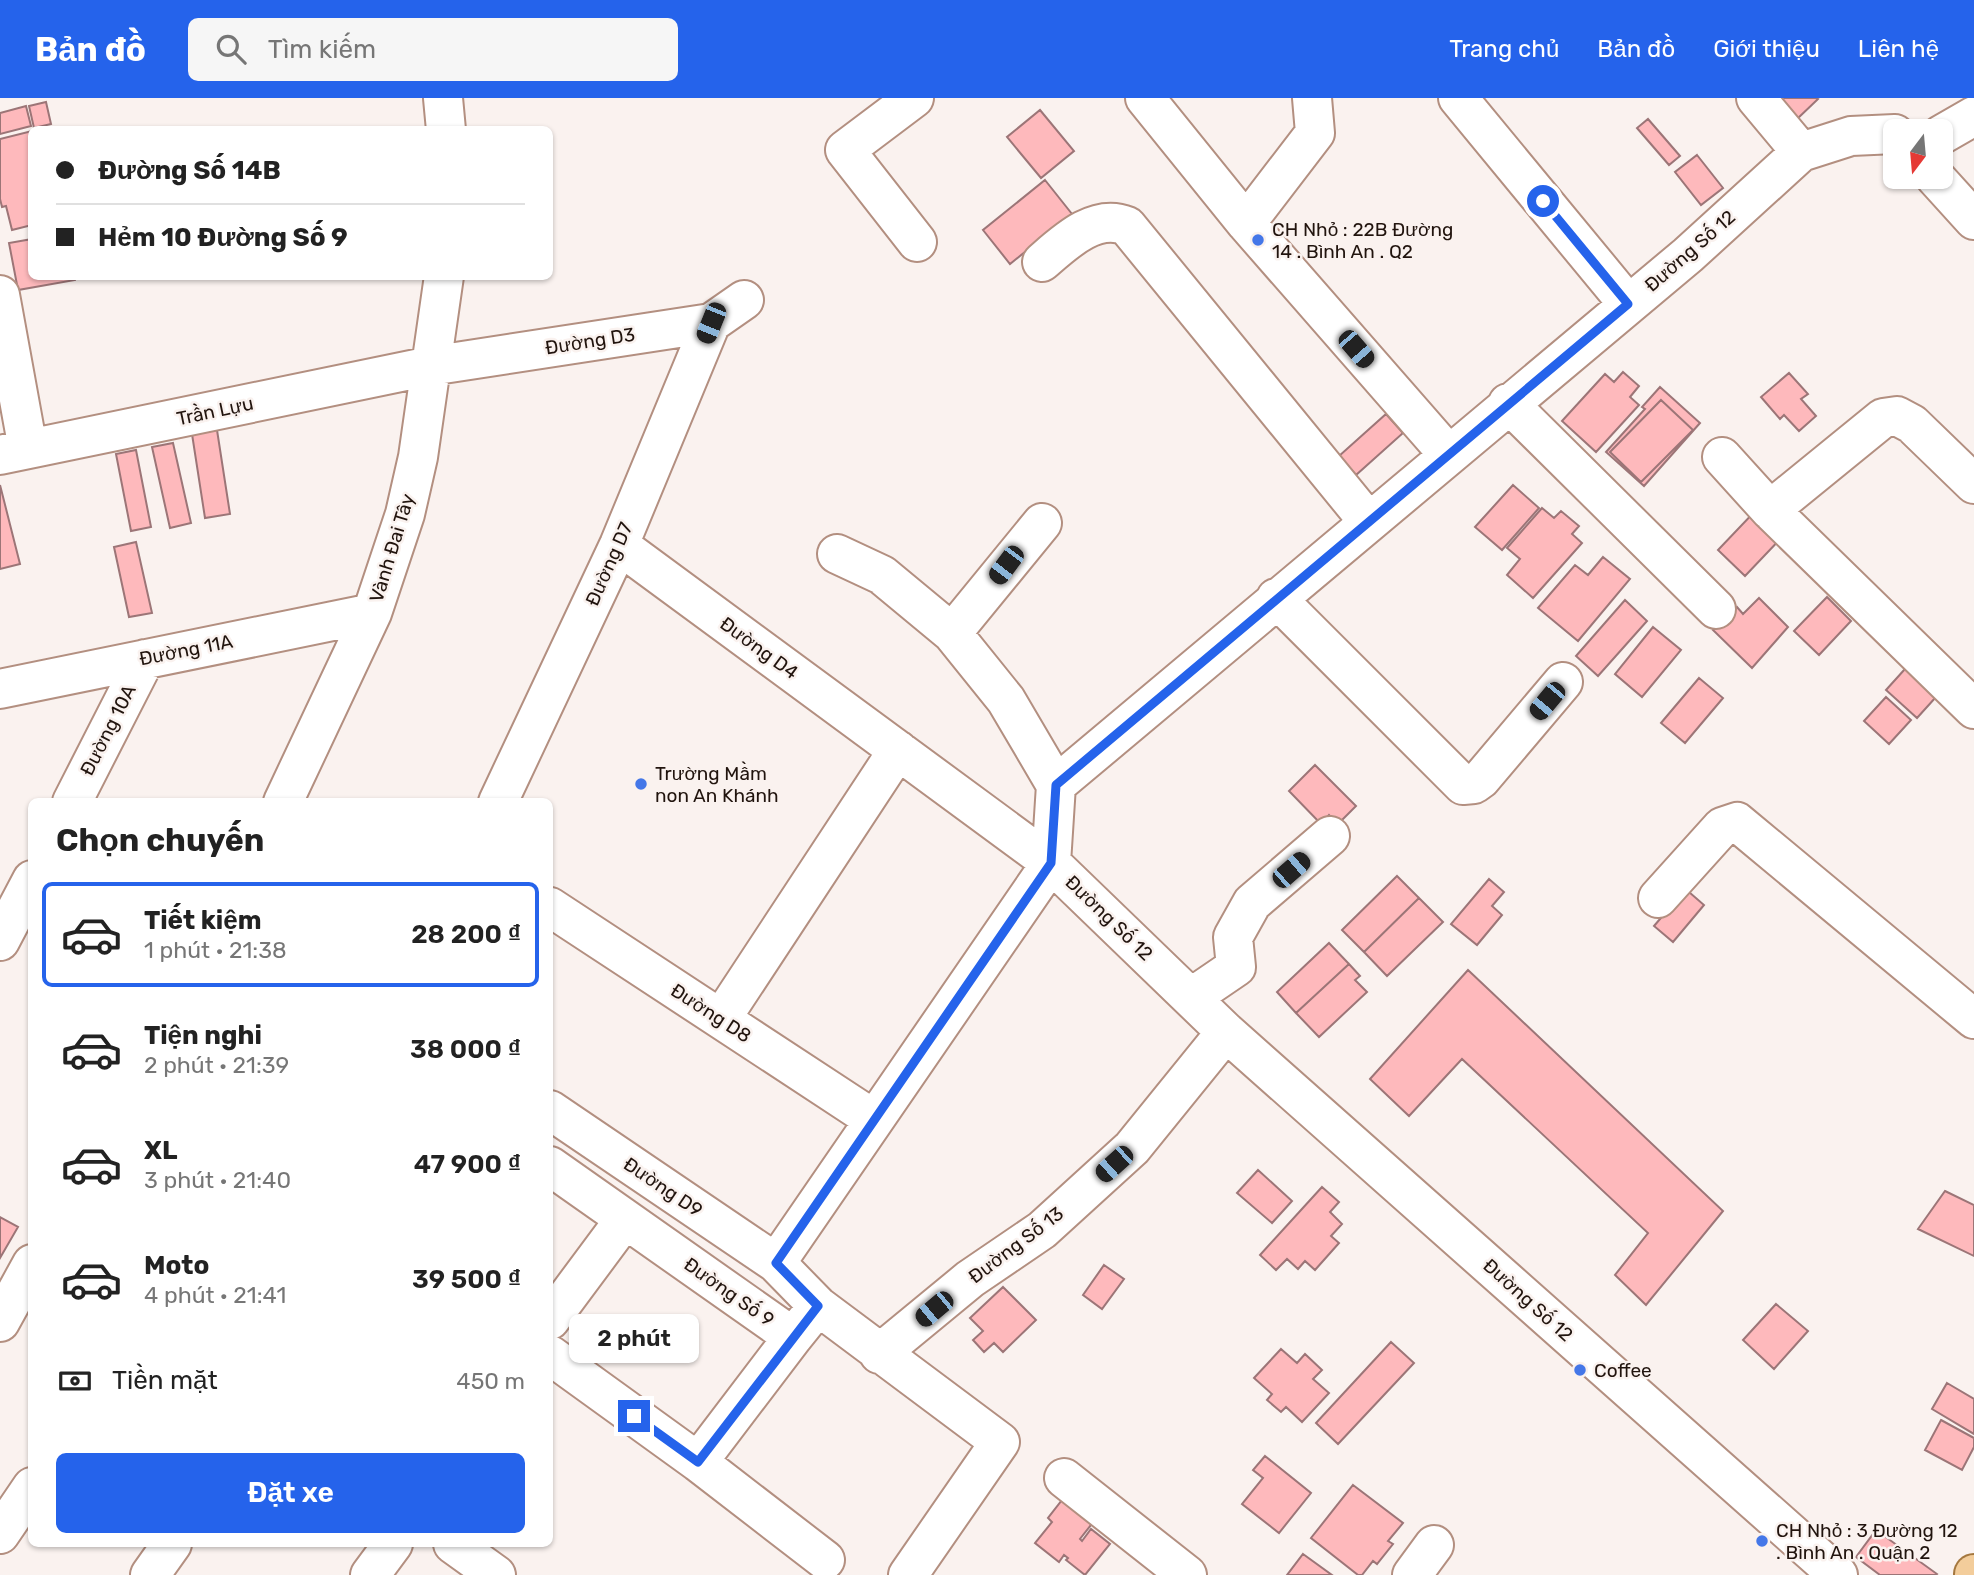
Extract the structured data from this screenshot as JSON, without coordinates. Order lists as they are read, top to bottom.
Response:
{
  "streets": {
    "street": [
      "Đường Số 12",
      "Đường D3",
      "Trần Lựu",
      "Vành Đai Tây",
      "Đường D7",
      "Đường D4",
      "Đường 11A",
      "Đường 10A",
      "Đường D8",
      "Đường D9",
      "Đường Số 13",
      "Đường Số 9"
    ]
  },
  "crossings": [
    ["Đường Số 12", "Đường D4"],
    ["Đường Số 12", "Đường Số 13"],
    ["Đường D3", "Trần Lựu"],
    ["Đường D3", "Vành Đai Tây"],
    ["Đường D3", "Đường D7"],
    ["Trần Lựu", "Vành Đai Tây"],
    ["Vành Đai Tây", "Đường 11A"],
    ["Đường D7", "Đường D4"],
    ["Đường 11A", "Đường 10A"],
    ["Đường D9", "Đường Số 9"]
  ],
  "places": [
    "CH Nhỏ : 22B Đường 14 . Bình An . Q2",
    "Trường Mầm non An Khánh",
    "Coffee",
    "CH Nhỏ : 3 Đường 12 . Bình An . Quận 2"
  ],
  "north": "bottom",
  "page": {
    "header": "Bản đồ",
    "search": "Tìm kiếm",
    "nav": [
      "Trang chủ",
      "Bản đồ",
      "Giới thiệu",
      "Liên hệ"
    ],
    "banner": ["Đường Số 14B", "Hẻm 10 Đường Số 9"],
    "heading": "Chọn chuyến",
    "list": [
      {
        "name": "Tiết kiệm",
        "note": "1 phút · 21:38",
        "value": "28 200 ₫"
      },
      {
        "name": "Tiện nghi",
        "note": "2 phút · 21:39",
        "value": "38 000 ₫"
      },
      {
        "name": "XL",
        "note": "3 phút · 21:40",
        "value": "47 900 ₫"
      },
      {
        "name": "Moto",
        "note": "4 phút · 21:41",
        "value": "39 500 ₫"
      }
    ],
    "bubble": "2 phút",
    "pay": ["Tiền mặt", "450 m"],
    "buttons": "Đặt xe"
  }
}
